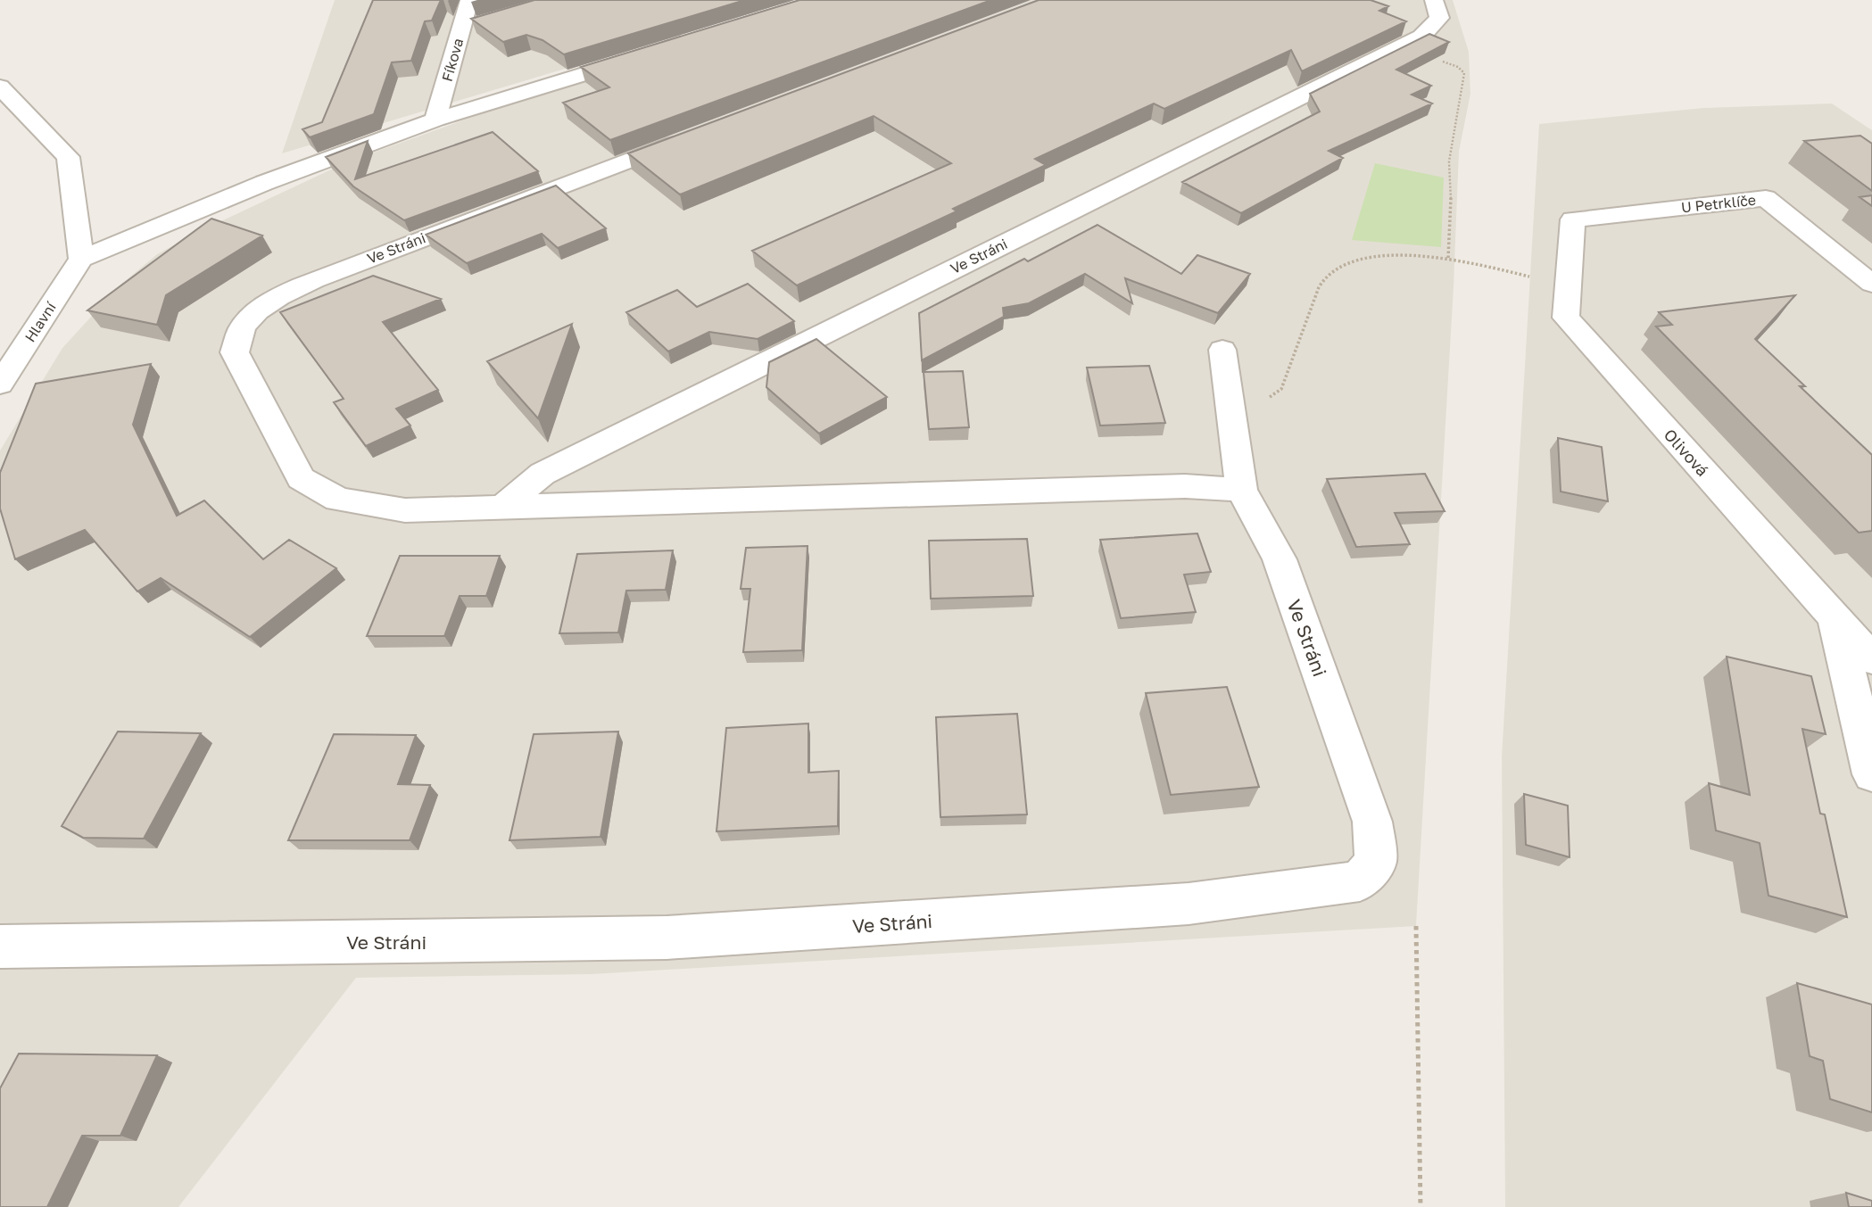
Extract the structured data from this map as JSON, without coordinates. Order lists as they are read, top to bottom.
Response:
{
  "streets": {
    "street": [
      "Fíkova",
      "U Petrklíče",
      "Ve Stráni",
      "Hlavní",
      "Olivová"
    ]
  },
  "crossings": [
    ["U Petrklíče", "Olivová"]
  ]
}
